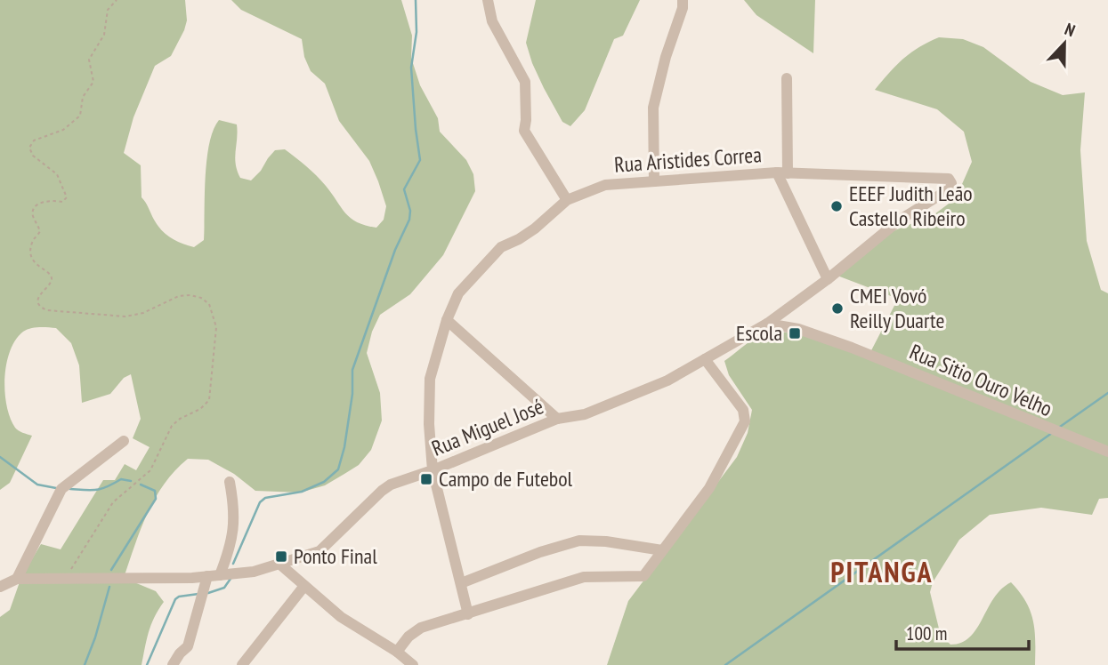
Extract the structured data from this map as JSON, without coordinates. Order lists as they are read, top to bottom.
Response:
{
  "streets": {
    "street": ["Rua Aristides Correa", "Rua Sitio Ouro Velho", "Rua Miguel José"]
  },
  "crossings": [
    ["Rua Aristides Correa", "Rua Miguel José"],
    ["Rua Sitio Ouro Velho", "Rua Miguel José"]
  ],
  "districts": ["PITANGA"],
  "places": {
    "other": ["EEEF Judith Leão Castello Ribeiro", "CMEI Vovó Reilly Duarte"],
    "transit": ["Escola", "Campo de Futebol", "Ponto Final"]
  },
  "scale_bar": "100 m",
  "north": "top"
}
